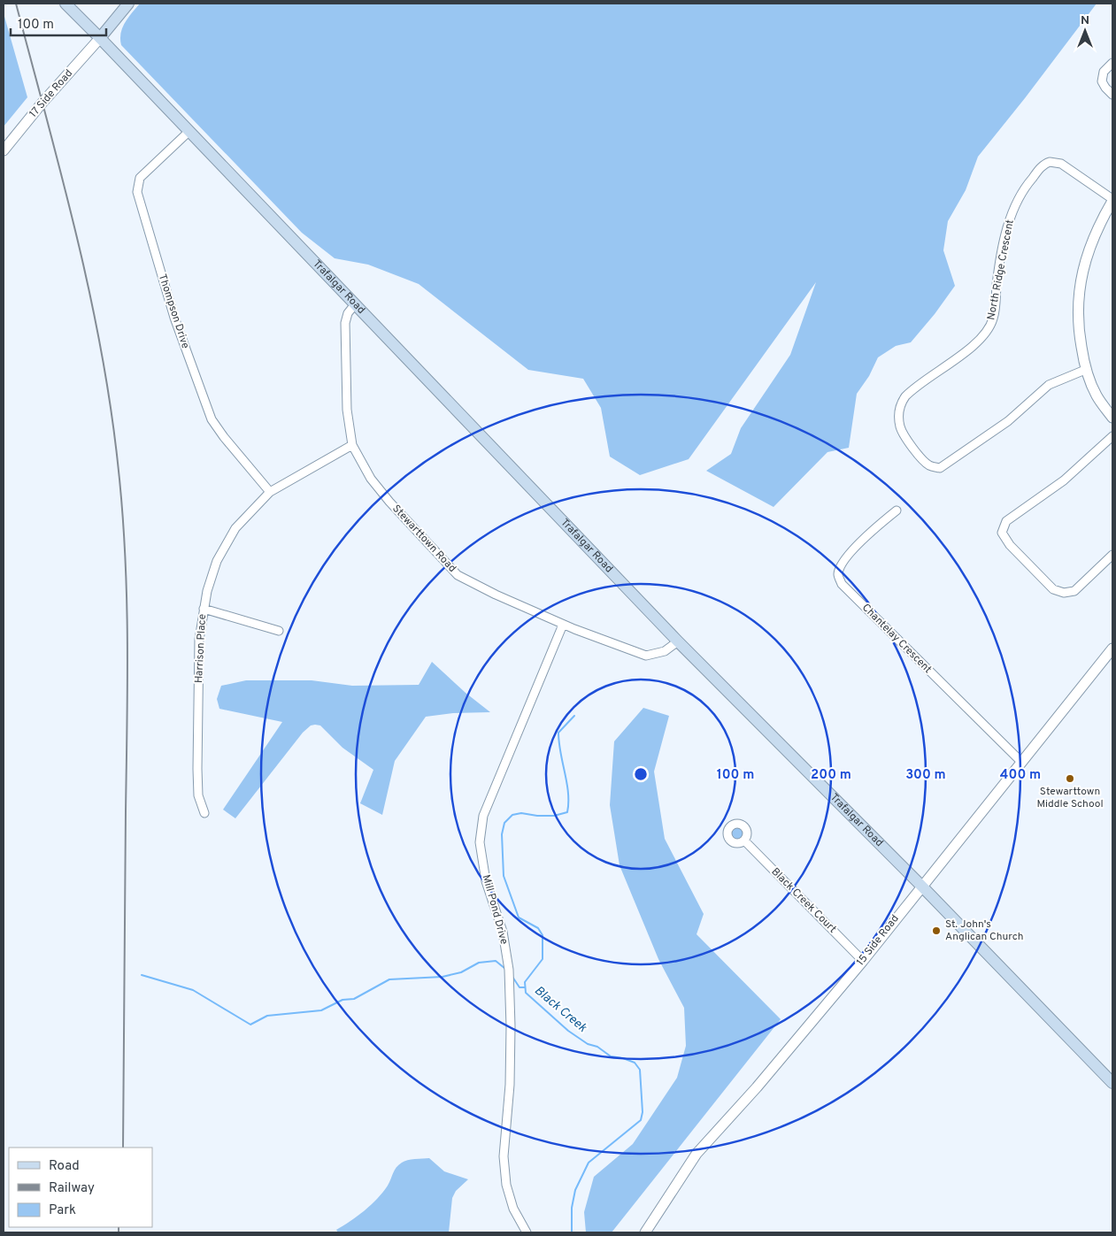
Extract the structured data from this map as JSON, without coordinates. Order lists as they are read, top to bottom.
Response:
{
  "streets": {
    "main road": ["Trafalgar Road"],
    "street": [
      "17 Side Road",
      "North Ridge Crescent",
      "Thompson Drive",
      "Stewarttown Road",
      "Chantelay Crescent",
      "Harrison Place",
      "Black Creek Court",
      "Mill Pond Drive",
      "15 Side Road"
    ]
  },
  "crossings": [
    ["17 Side Road", "Trafalgar Road"],
    ["Trafalgar Road", "Thompson Drive"],
    ["Trafalgar Road", "Stewarttown Road"],
    ["Trafalgar Road", "15 Side Road"],
    ["Thompson Drive", "Harrison Place"],
    ["Stewarttown Road", "Harrison Place"],
    ["Stewarttown Road", "Mill Pond Drive"],
    ["Chantelay Crescent", "15 Side Road"],
    ["Black Creek Court", "15 Side Road"]
  ],
  "water": ["Black Creek"],
  "places": ["Stewarttown Middle School", "St. John's Anglican Church"],
  "legend": ["Road", "Railway", "Park"],
  "scale_bar": "100 m",
  "north": "top",
  "rings": [
    "100 m",
    "200 m",
    "300 m",
    "400 m"
  ]
}
